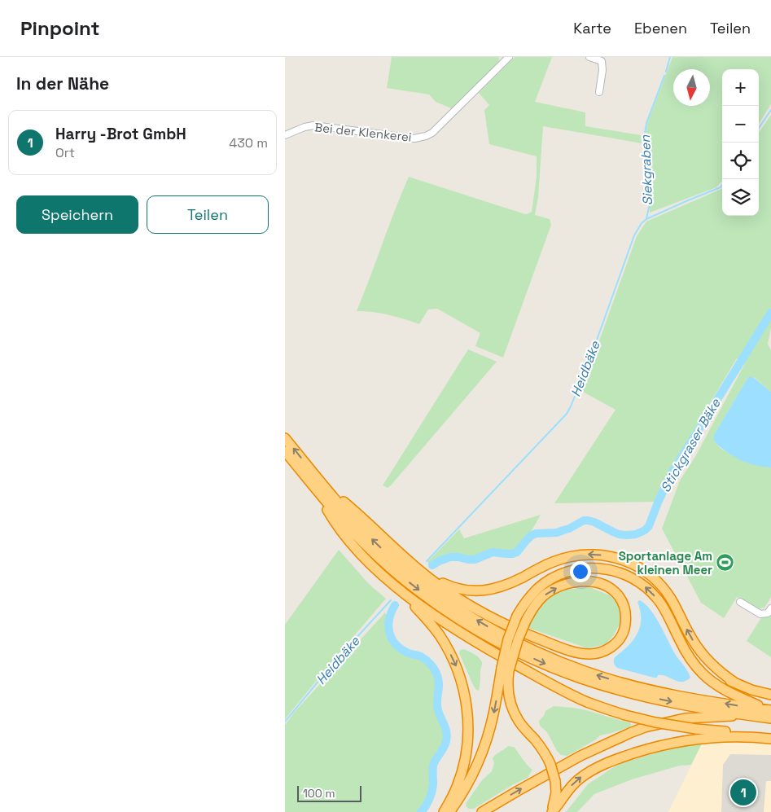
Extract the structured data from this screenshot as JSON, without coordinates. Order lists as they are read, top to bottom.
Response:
{
  "streets": {
    "street": ["Bei der Klenkerei"]
  },
  "water": ["Siekgraben", "Heidbäke", "Stickgraser Bäke"],
  "places": {
    "sports": ["Sportanlage Am kleinen Meer"]
  },
  "scale_bar": "100 m",
  "north": "bottom",
  "page": {
    "header": "Pinpoint",
    "nav": ["Karte", "Ebenen", "Teilen"],
    "heading": "In der Nähe",
    "map_buttons": ["+", "−"],
    "list": [
      {
        "mark": "1",
        "name": "Harry -Brot GmbH",
        "note": "Ort",
        "value": "430 m"
      }
    ],
    "buttons": ["Speichern", "Teilen"],
    "pins": "1",
    "scale": "100 m"
  }
}
